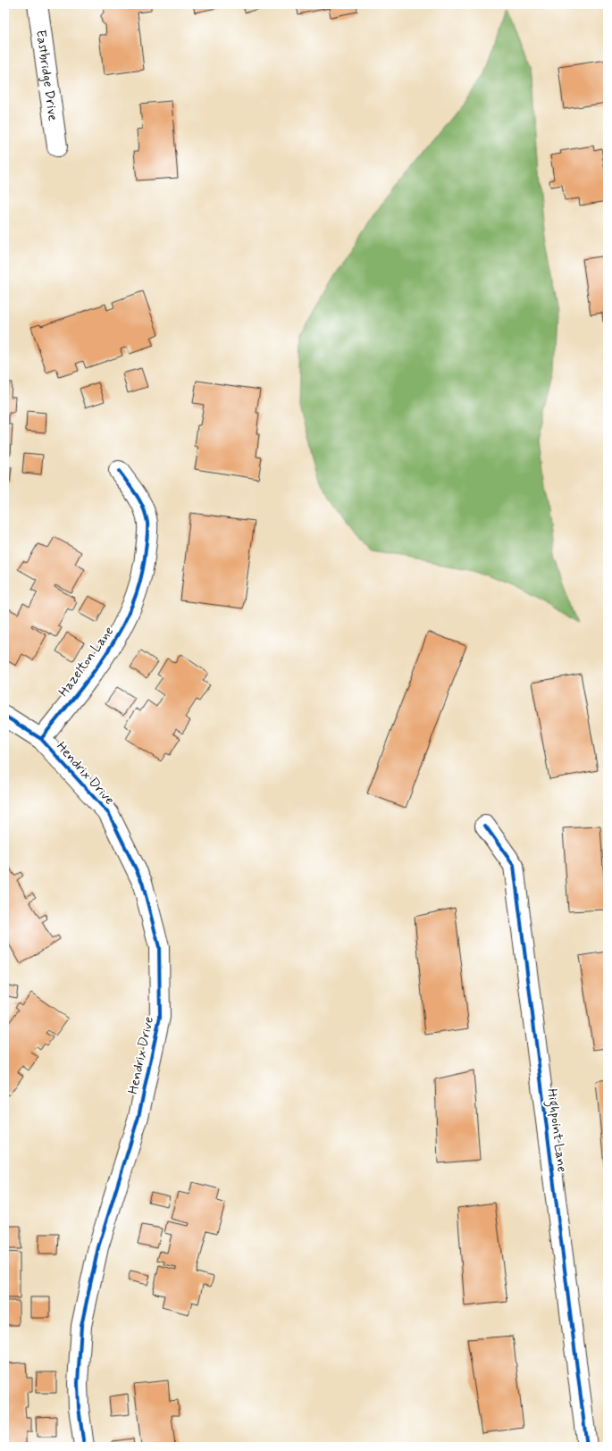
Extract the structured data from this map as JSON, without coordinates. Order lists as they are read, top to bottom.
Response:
{
  "streets": {
    "street": [
      "Eastbridge Drive",
      "Hazelton Lane",
      "Hendrix Drive",
      "Highpoint Lane"
    ]
  },
  "crossings": [
    ["Hazelton Lane", "Hendrix Drive"]
  ]
}
